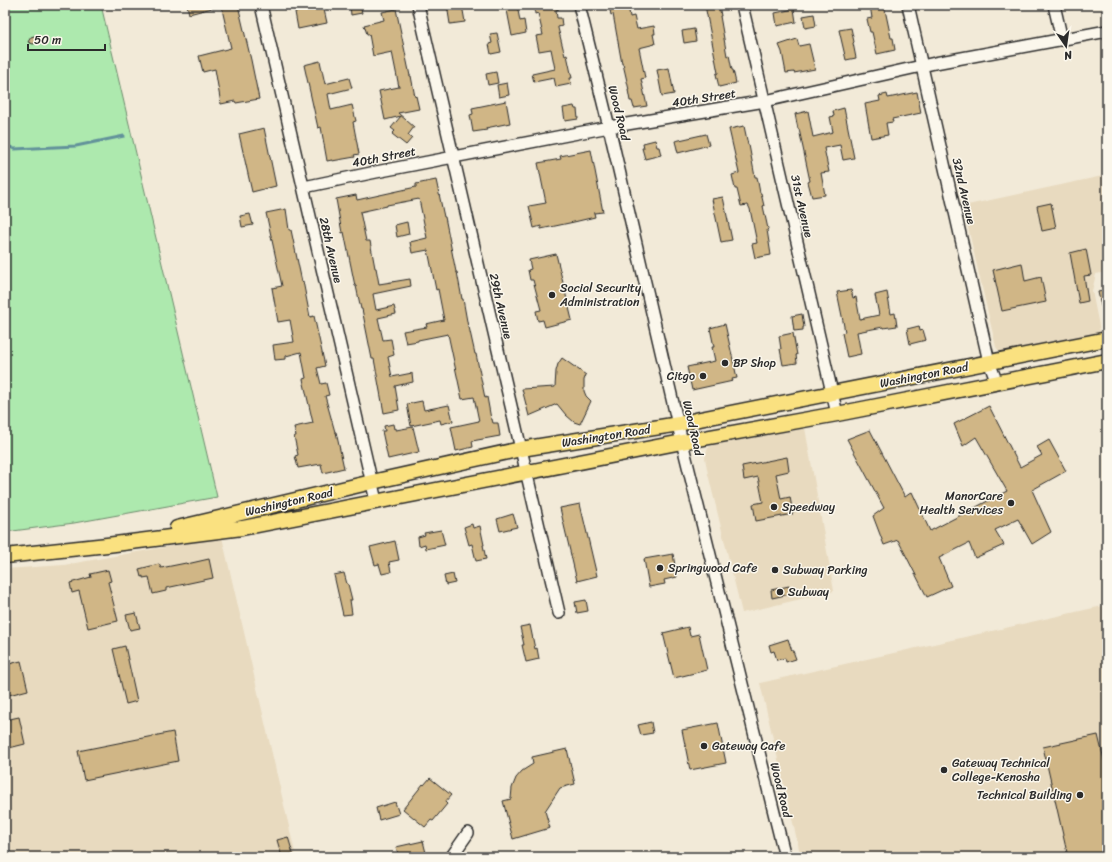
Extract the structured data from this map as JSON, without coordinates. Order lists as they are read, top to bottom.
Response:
{
  "streets": {
    "main road": ["Washington Road"],
    "street": [
      "40th Street",
      "Wood Road",
      "32nd Avenue",
      "31st Avenue",
      "28th Avenue",
      "29th Avenue"
    ]
  },
  "crossings": [
    ["40th Street", "Wood Road"],
    ["40th Street", "32nd Avenue"],
    ["40th Street", "31st Avenue"],
    ["40th Street", "28th Avenue"],
    ["40th Street", "29th Avenue"],
    ["Wood Road", "Washington Road"],
    ["32nd Avenue", "Washington Road"],
    ["31st Avenue", "Washington Road"],
    ["28th Avenue", "Washington Road"],
    ["29th Avenue", "Washington Road"]
  ],
  "places": [
    "Social Security Administration",
    "BP Shop",
    "Citgo",
    "ManorCare Health Services",
    "Speedway",
    "Springwood Cafe",
    "Subway Parking",
    "Subway",
    "Gateway Cafe",
    "Gateway Technical College-Kenosha",
    "Technical Building"
  ],
  "scale_bar": "50 m",
  "north": "bottom"
}
